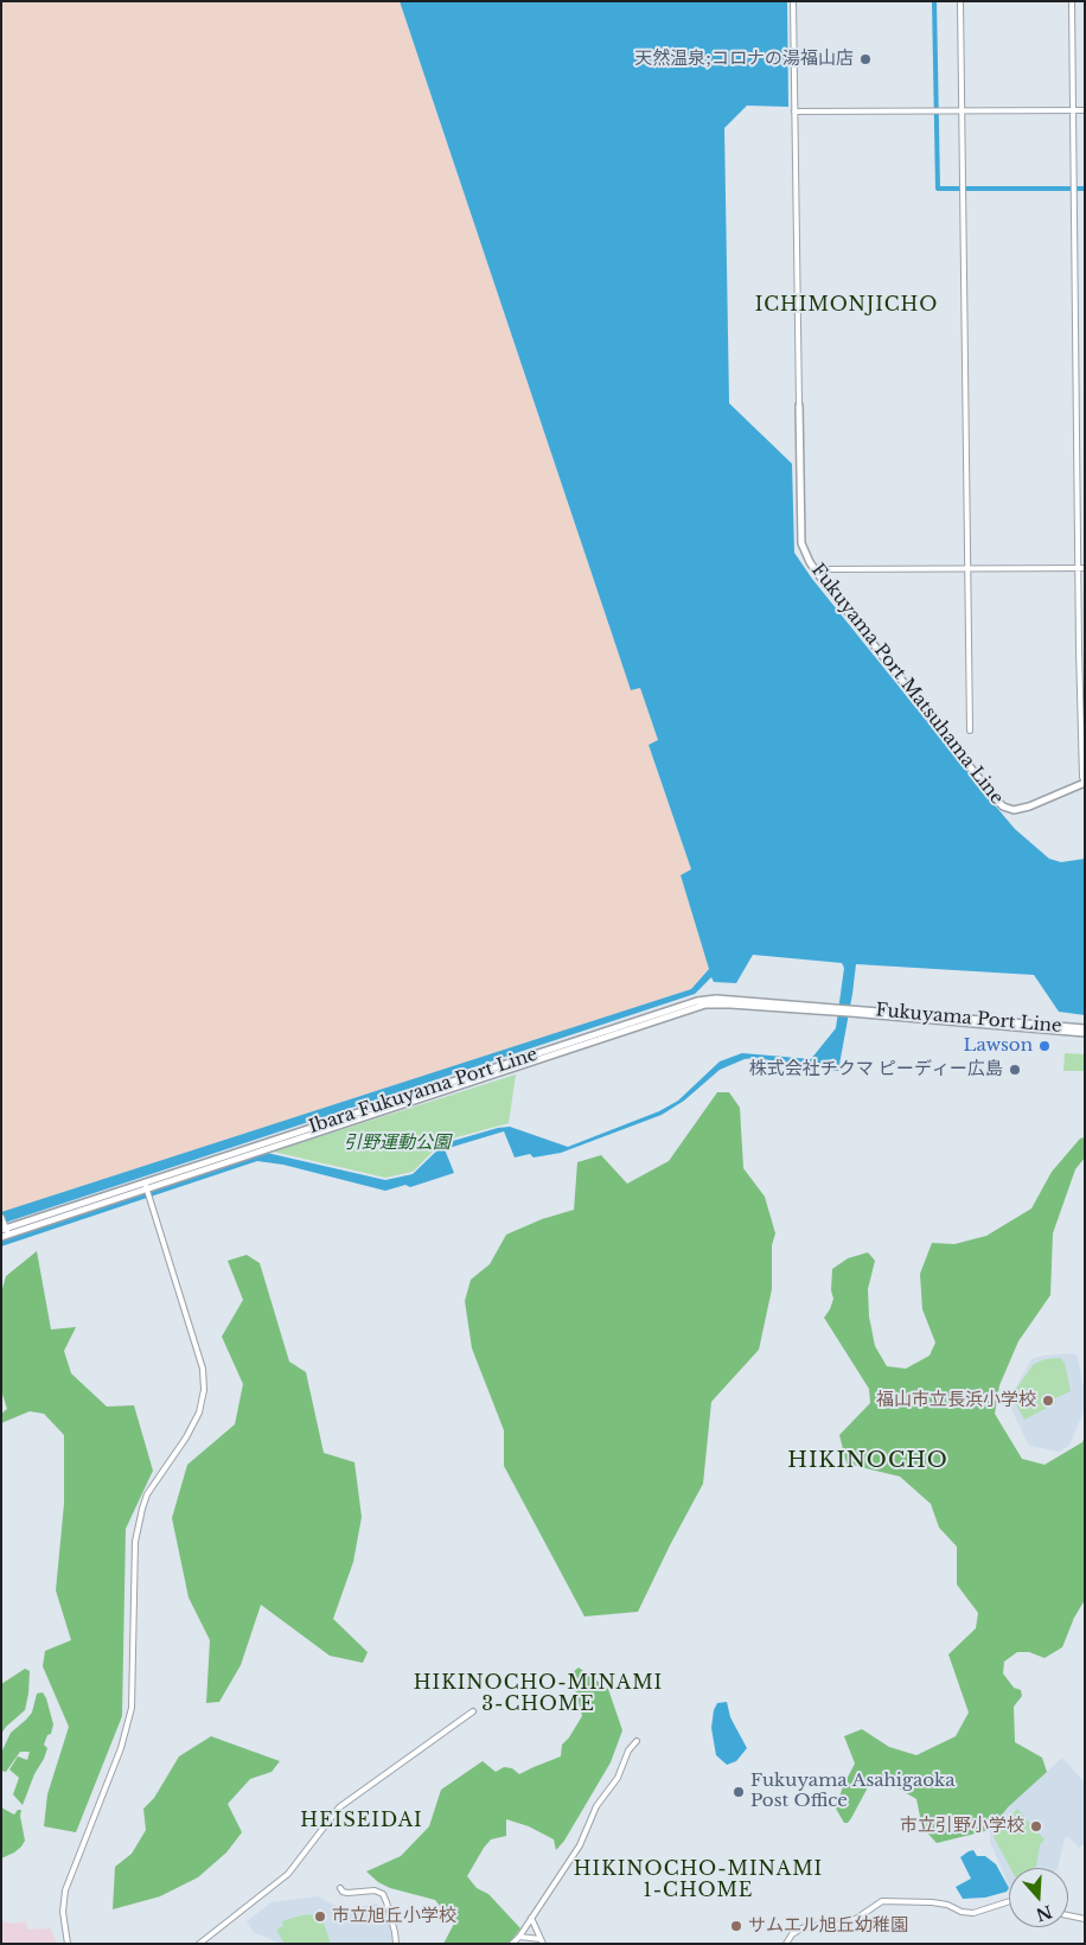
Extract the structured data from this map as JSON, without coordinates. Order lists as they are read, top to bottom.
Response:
{
  "streets": {
    "main road": ["Fukuyama Port Matsuhama Line", "Fukuyama Port Line", "Ibara Fukuyama Port Line"]
  },
  "crossings": [
    ["Fukuyama Port Line", "Ibara Fukuyama Port Line"]
  ],
  "districts": [
    "ICHIMONJICHO",
    "HIKINOCHO",
    "HIKINOCHO-MINAMI 3-CHOME",
    "HEISEIDAI",
    "HIKINOCHO-MINAMI 1-CHOME"
  ],
  "parks": ["引野運動公園"],
  "places": [
    "天然温泉;コロナの湯福山店",
    "Lawson",
    "株式会社チクマ ピーディー広島",
    "福山市立長浜小学校",
    "Fukuyama Asahigaoka Post Office",
    "市立引野小学校",
    "市立旭丘小学校",
    "サムエル旭丘幼稚園"
  ],
  "north": "bottom"
}
